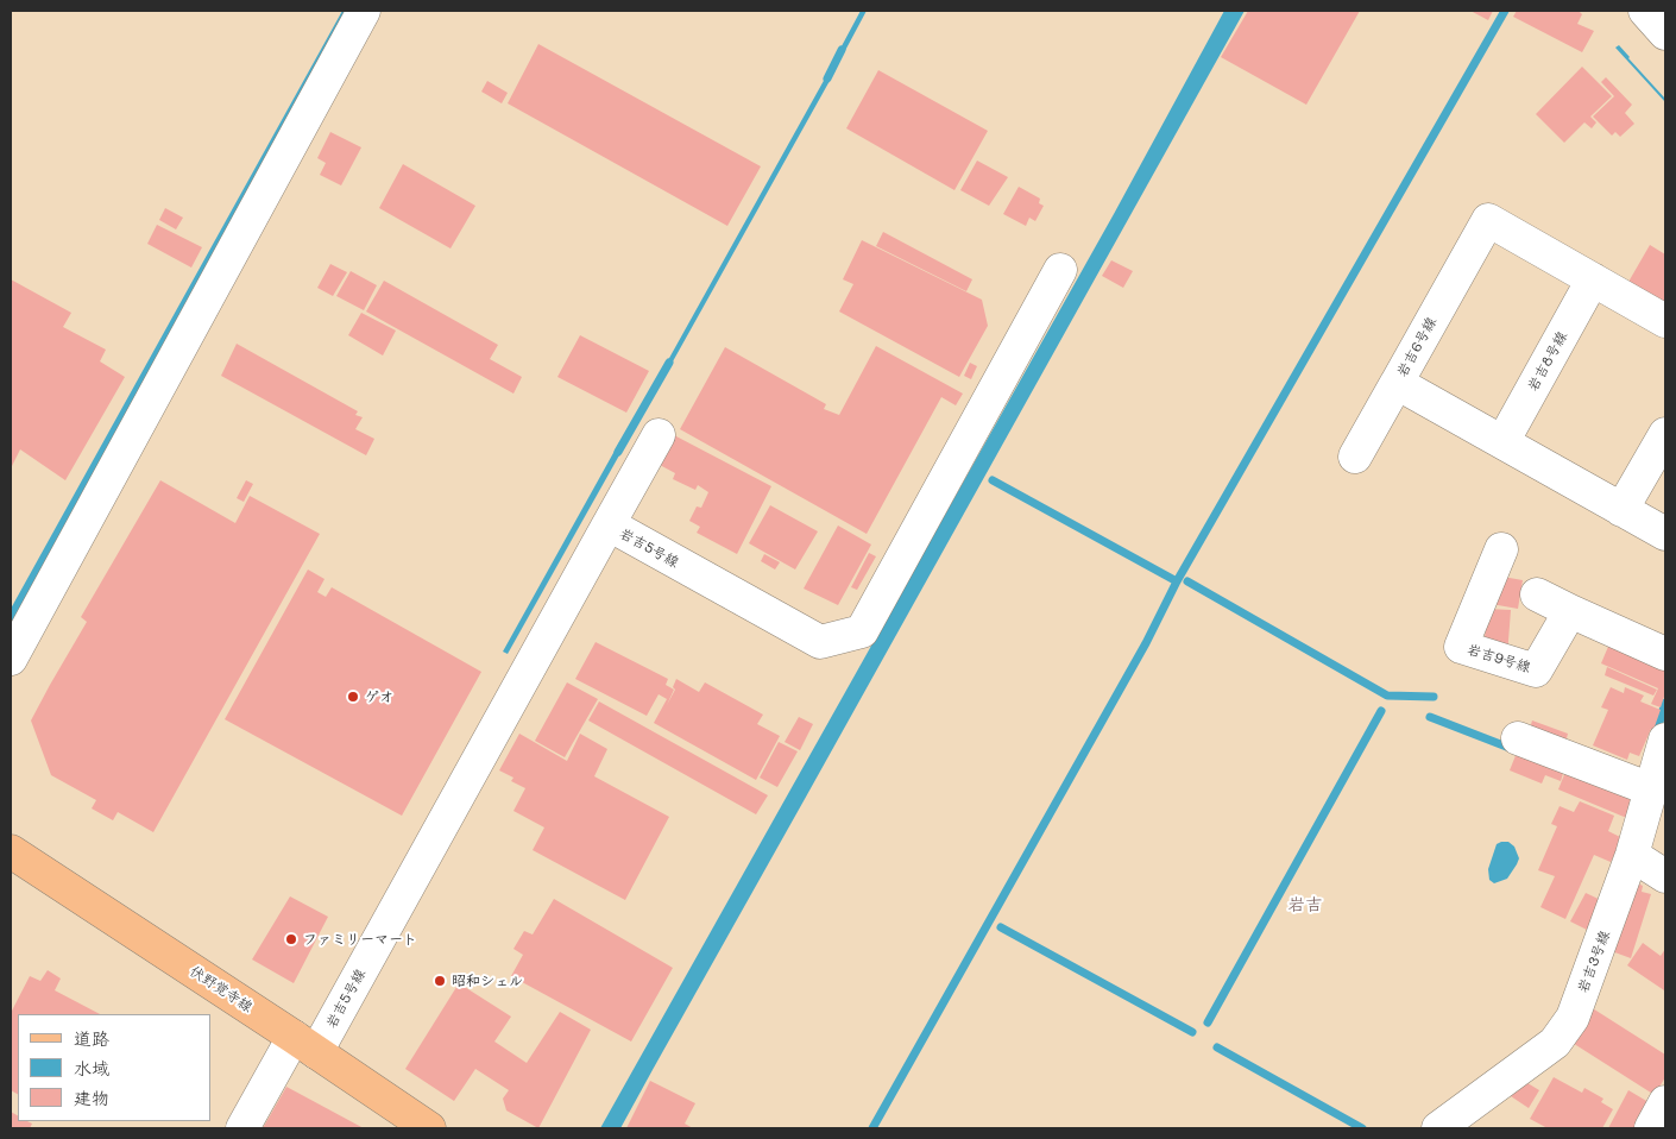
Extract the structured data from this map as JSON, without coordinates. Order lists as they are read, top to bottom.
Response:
{
  "streets": {
    "main road": ["伏野覚寺線"],
    "street": [
      "岩吉6号線",
      "岩吉8号線",
      "岩吉5号線",
      "岩吉9号線",
      "岩吉3号線"
    ]
  },
  "crossings": [
    ["岩吉6号線", "岩吉8号線"],
    ["岩吉5号線", "伏野覚寺線"]
  ],
  "districts": ["岩吉"],
  "places": ["ゲオ", "ファミリーマート", "昭和シェル"],
  "legend": ["道路", "水域", "建物"]
}
